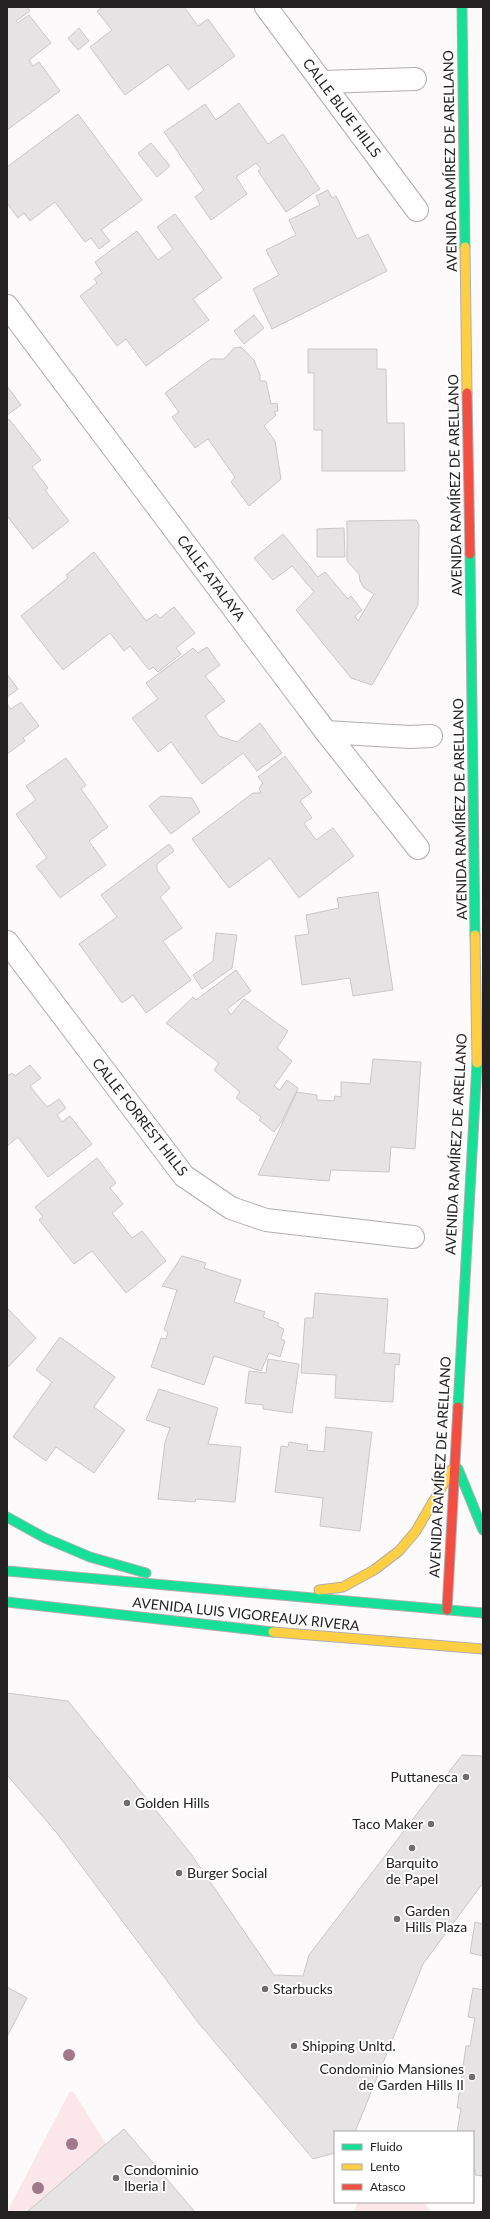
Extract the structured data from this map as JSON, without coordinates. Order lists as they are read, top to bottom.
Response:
{
  "streets": {
    "street": [
      "CALLE BLUE HILLS",
      "AVENIDA RAMÍREZ DE ARELLANO",
      "CALLE ATALAYA",
      "CALLE FORREST HILLS",
      "AVENIDA LUIS VIGOREAUX RIVERA"
    ]
  },
  "crossings": [
    ["AVENIDA RAMÍREZ DE ARELLANO", "AVENIDA LUIS VIGOREAUX RIVERA"]
  ],
  "places": [
    "Puttanesca",
    "Golden Hills",
    "Taco Maker",
    "Barquito de Papel",
    "Burger Social",
    "Garden Hills Plaza",
    "Starbucks",
    "Shipping Unltd.",
    "Condominio Mansiones de Garden Hills II",
    "Condominio Iberia I"
  ],
  "legend": ["Fluido", "Lento", "Atasco"]
}
